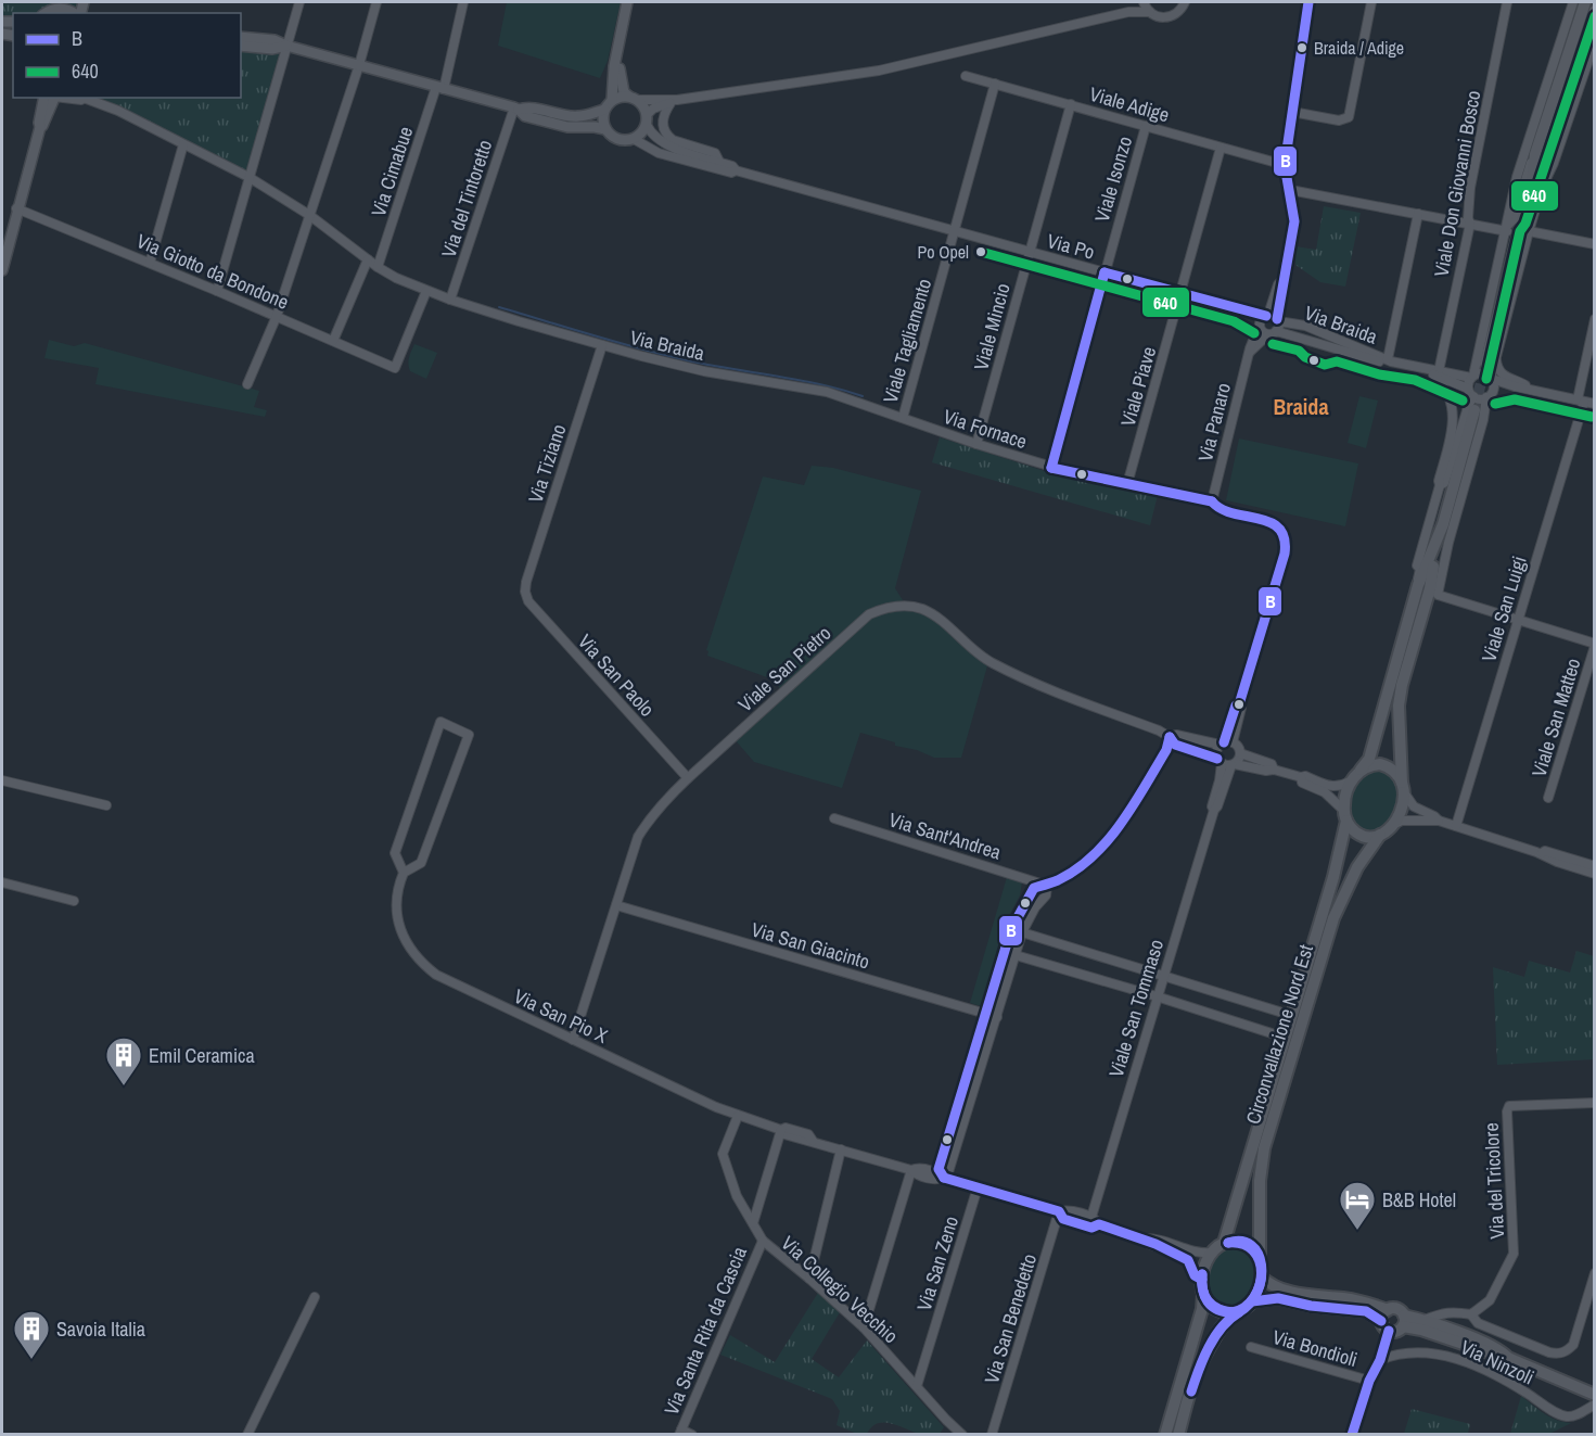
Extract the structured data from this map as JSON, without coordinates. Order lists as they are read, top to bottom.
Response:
{
  "streets": {
    "main road": ["Circonvallazione Nord Est"],
    "street": [
      "Viale Adige",
      "Via Cimabue",
      "Viale Isonzo",
      "Viale Don Giovanni Bosco",
      "Via del Tintoretto",
      "Via Po",
      "Via Giotto da Bondone",
      "Via Braida",
      "Viale Mincio",
      "Viale Tagliamento",
      "Viale Piave",
      "Via Panaro",
      "Via Fornace",
      "Via Tiziano",
      "Viale San Luigi",
      "Viale San Pietro",
      "Via San Paolo",
      "Viale San Matteo",
      "Via Sant'Andrea",
      "Via San Giacinto",
      "Viale San Tommaso",
      "Via San Pio X",
      "Via del Tricolore",
      "Via San Zeno",
      "Via Collegio Vecchio",
      "Via San Benedetto",
      "Via Santa Rita da Cascia",
      "Via Bondioli",
      "Via Ninzoli"
    ]
  },
  "crossings": [
    ["Viale Adige", "Viale Isonzo"],
    ["Viale Adige", "Via Braida"],
    ["Viale Adige", "Viale Mincio"],
    ["Viale Adige", "Viale Tagliamento"],
    ["Viale Adige", "Viale Piave"],
    ["Via Cimabue", "Via Braida"],
    ["Viale Isonzo", "Via Po"],
    ["Viale Isonzo", "Via Fornace"],
    ["Viale Don Giovanni Bosco", "Via Braida"],
    ["Via del Tintoretto", "Via Braida"],
    ["Via Po", "Via Braida"],
    ["Via Po", "Viale Mincio"],
    ["Via Po", "Viale Tagliamento"],
    ["Via Po", "Viale Piave"],
    ["Via Po", "Via Panaro"],
    ["Via Giotto da Bondone", "Via Braida"],
    ["Via Braida", "Viale Tagliamento"],
    ["Via Braida", "Via Panaro"],
    ["Via Braida", "Via Fornace"],
    ["Via Braida", "Via Tiziano"],
    ["Via Braida", "Viale San Luigi"],
    ["Viale Mincio", "Via Fornace"],
    ["Viale Tagliamento", "Via Fornace"],
    ["Viale Piave", "Via Fornace"],
    ["Via Panaro", "Via Fornace"],
    ["Via Fornace", "Viale San Pietro"],
    ["Via Fornace", "Viale San Tommaso"],
    ["Via Tiziano", "Via San Paolo"],
    ["Viale San Pietro", "Via San Paolo"],
    ["Viale San Pietro", "Via San Giacinto"],
    ["Viale San Pietro", "Viale San Tommaso"],
    ["Viale San Pietro", "Via San Pio X"],
    ["Viale San Tommaso", "Via San Pio X"],
    ["Via San Pio X", "Circonvallazione Nord Est"],
    ["Via San Pio X", "Via San Zeno"],
    ["Via San Pio X", "Via Collegio Vecchio"],
    ["Via San Pio X", "Via San Benedetto"],
    ["Via San Zeno", "Via Collegio Vecchio"],
    ["Via Collegio Vecchio", "Via Santa Rita da Cascia"],
    ["Via Bondioli", "Via Ninzoli"]
  ],
  "districts": ["Braida"],
  "places": {
    "other": ["Braida / Adige", "Po Opel"],
    "building": ["Emil Ceramica", "Savoia Italia"],
    "hotel": ["B&B Hotel"]
  },
  "lines": ["transit line B", "transit line 640"],
  "legend": ["B", "640"]
}
